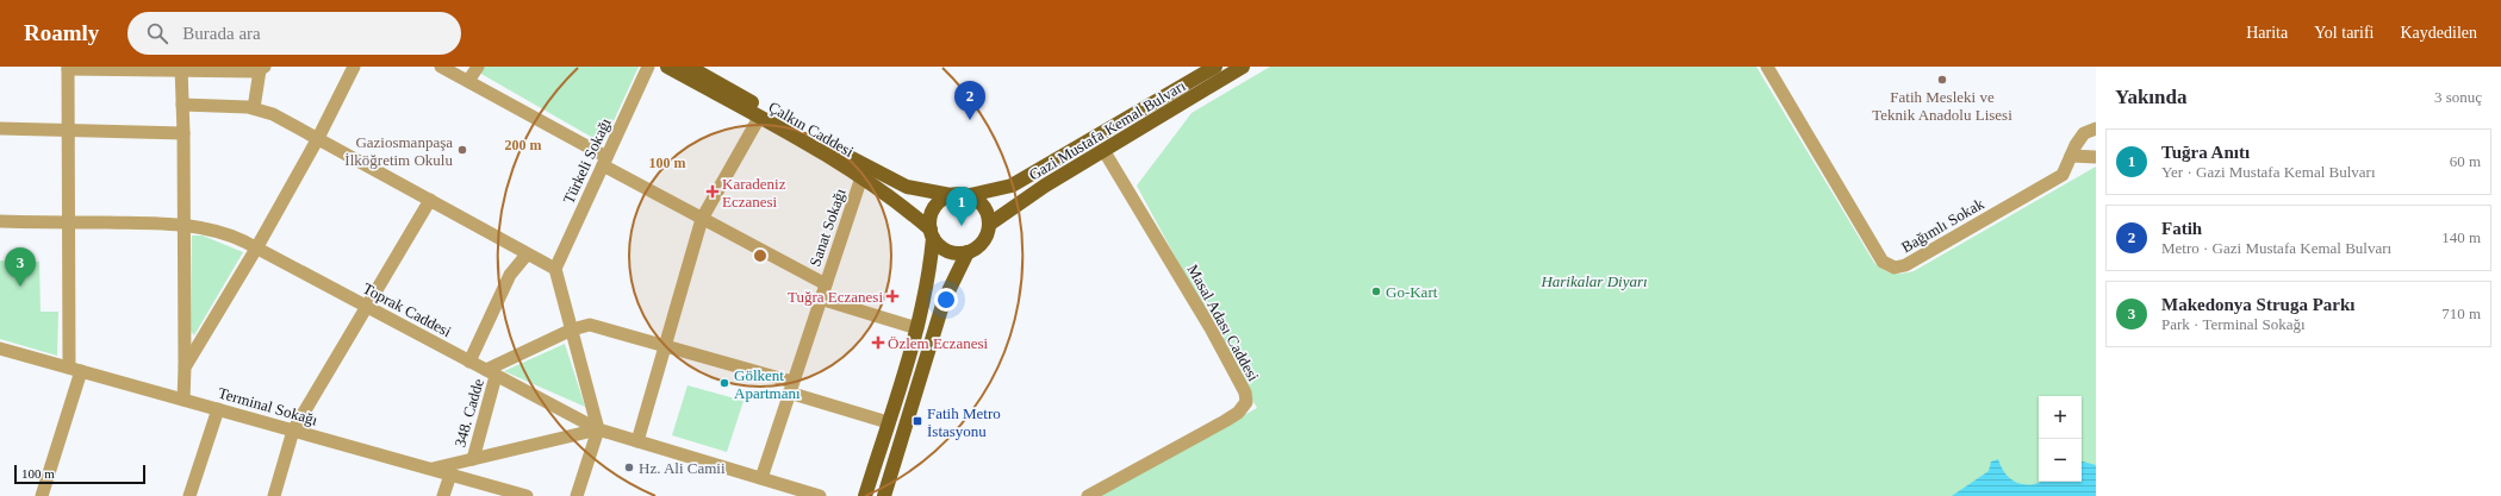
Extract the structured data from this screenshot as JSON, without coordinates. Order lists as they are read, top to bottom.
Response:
{
  "streets": {
    "main road": ["Çalkın Caddesi", "Gazi Mustafa Kemal Bulvarı"],
    "street": [
      "Türkeli Sokağı",
      "Bağımlı Sokak",
      "Sanat Sokağı",
      "Toprak Caddesi",
      "Masal Adası Caddesi",
      "Terminal Sokağı",
      "348. Cadde"
    ]
  },
  "crossings": [
    ["Çalkın Caddesi", "Gazi Mustafa Kemal Bulvarı"],
    ["Çalkın Caddesi", "Sanat Sokağı"],
    ["Gazi Mustafa Kemal Bulvarı", "Masal Adası Caddesi"],
    ["Sanat Sokağı", "Toprak Caddesi"],
    ["Toprak Caddesi", "348. Cadde"]
  ],
  "parks": ["Harikalar Diyarı"],
  "places": {
    "other": [
      "Fatih Mesleki ve Teknik Anadolu Lisesi",
      "Gaziosmanpaşa İlköğretim Okulu",
      "Go-Kart",
      "Gölkent Apartmanı",
      "Hz. Ali Camii"
    ],
    "health": ["Karadeniz Eczanesi", "Tuğra Eczanesi", "Özlem Eczanesi"],
    "transit": ["Fatih Metro İstasyonu"]
  },
  "scale_bar": "100 m",
  "page": {
    "header": "Roamly",
    "search": "Burada ara",
    "nav": ["Harita", "Yol tarifi", "Kaydedilen"],
    "heading": ["Yakında", "3 sonuç"],
    "pins": ["2", "1", "3"],
    "list": [
      {
        "mark": "1",
        "name": "Tuğra Anıtı",
        "note": "Yer · Gazi Mustafa Kemal Bulvarı",
        "value": "60 m"
      },
      {
        "mark": "2",
        "name": "Fatih",
        "note": "Metro · Gazi Mustafa Kemal Bulvarı",
        "value": "140 m"
      },
      {
        "mark": "3",
        "name": "Makedonya Struga Parkı",
        "note": "Park · Terminal Sokağı",
        "value": "710 m"
      }
    ],
    "map_buttons": ["+", "−"],
    "scale": "100 m"
  },
  "rings": ["200 m", "100 m"]
}
